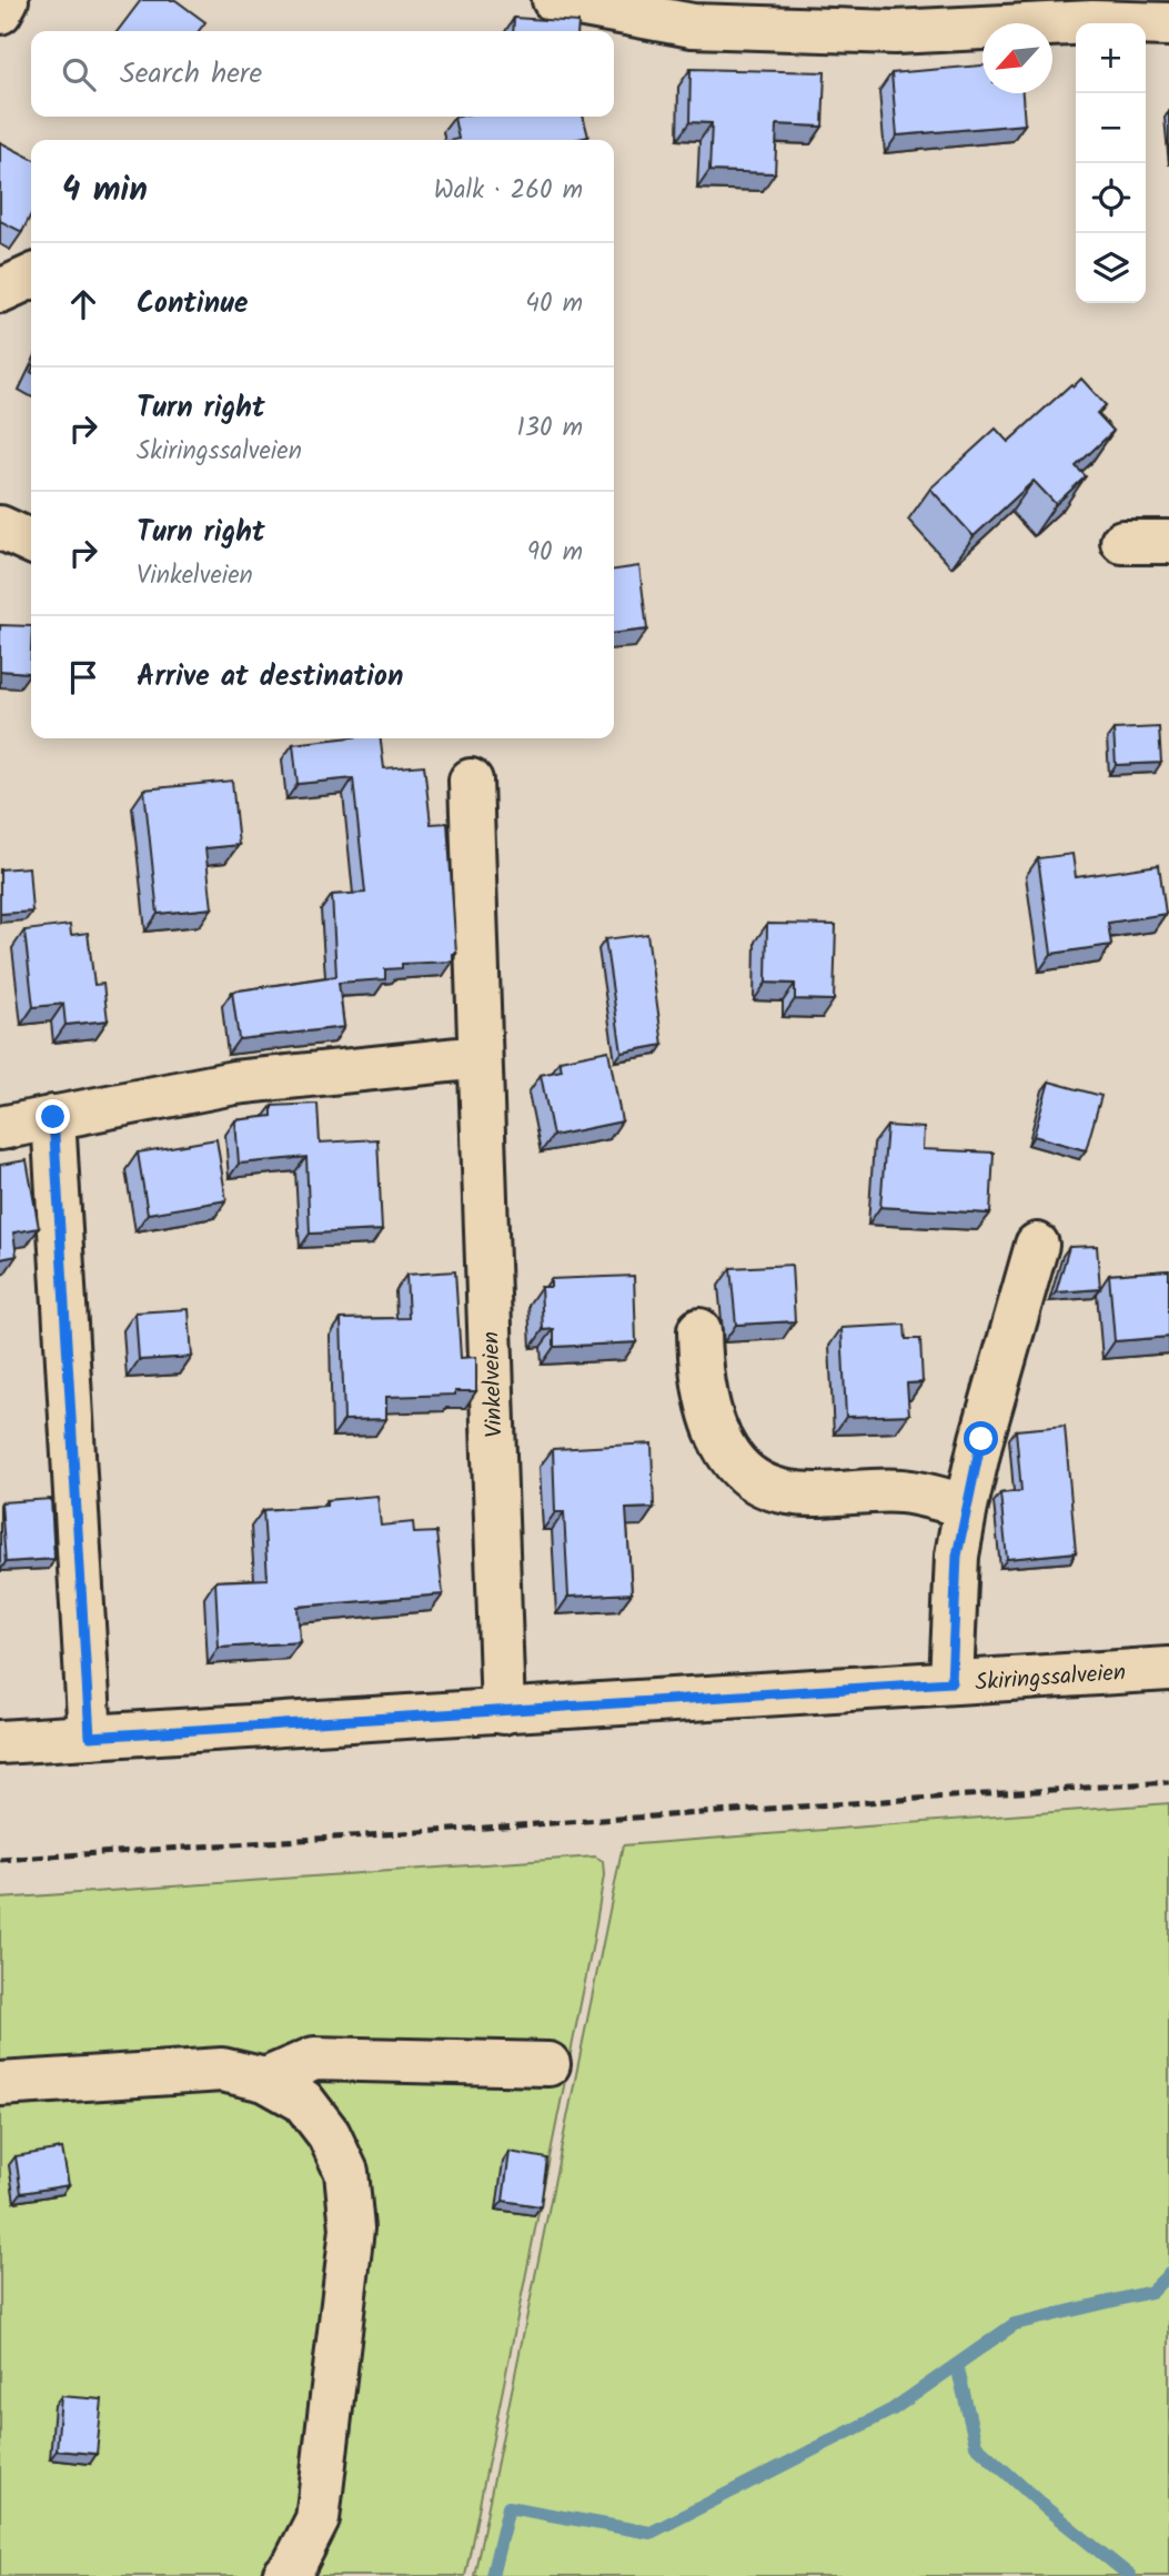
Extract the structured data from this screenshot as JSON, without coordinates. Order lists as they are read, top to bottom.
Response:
{
  "streets": {
    "street": ["Vinkelveien", "Skiringssalveien"]
  },
  "crossings": [
    ["Vinkelveien", "Skiringssalveien"]
  ],
  "north": "bottom left",
  "page": {
    "map_buttons": ["+", "−"],
    "search": "Search here",
    "heading": ["4 min", "Walk · 260 m"],
    "list": [
      ["Continue", "40 m"],
      ["Turn right", "Skiringssalveien", "130 m"],
      ["Turn right", "Vinkelveien", "90 m"],
      "Arrive at destination"
    ]
  }
}
